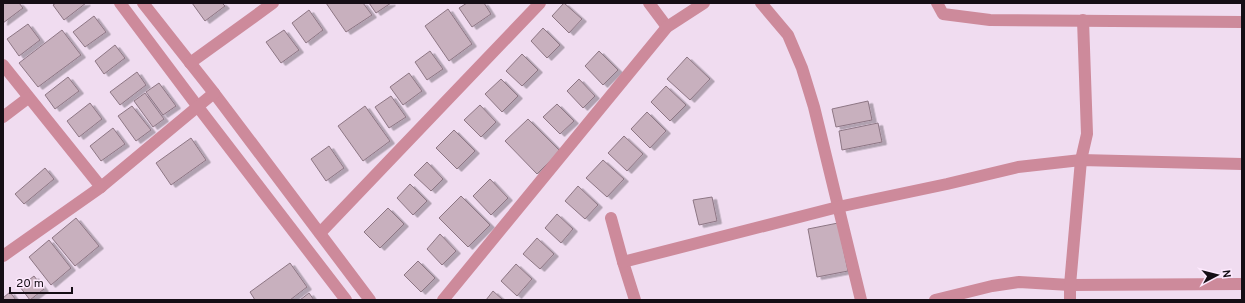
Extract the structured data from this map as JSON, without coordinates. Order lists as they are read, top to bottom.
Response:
{
  "scale_bar": "20 m",
  "north": "right"
}
